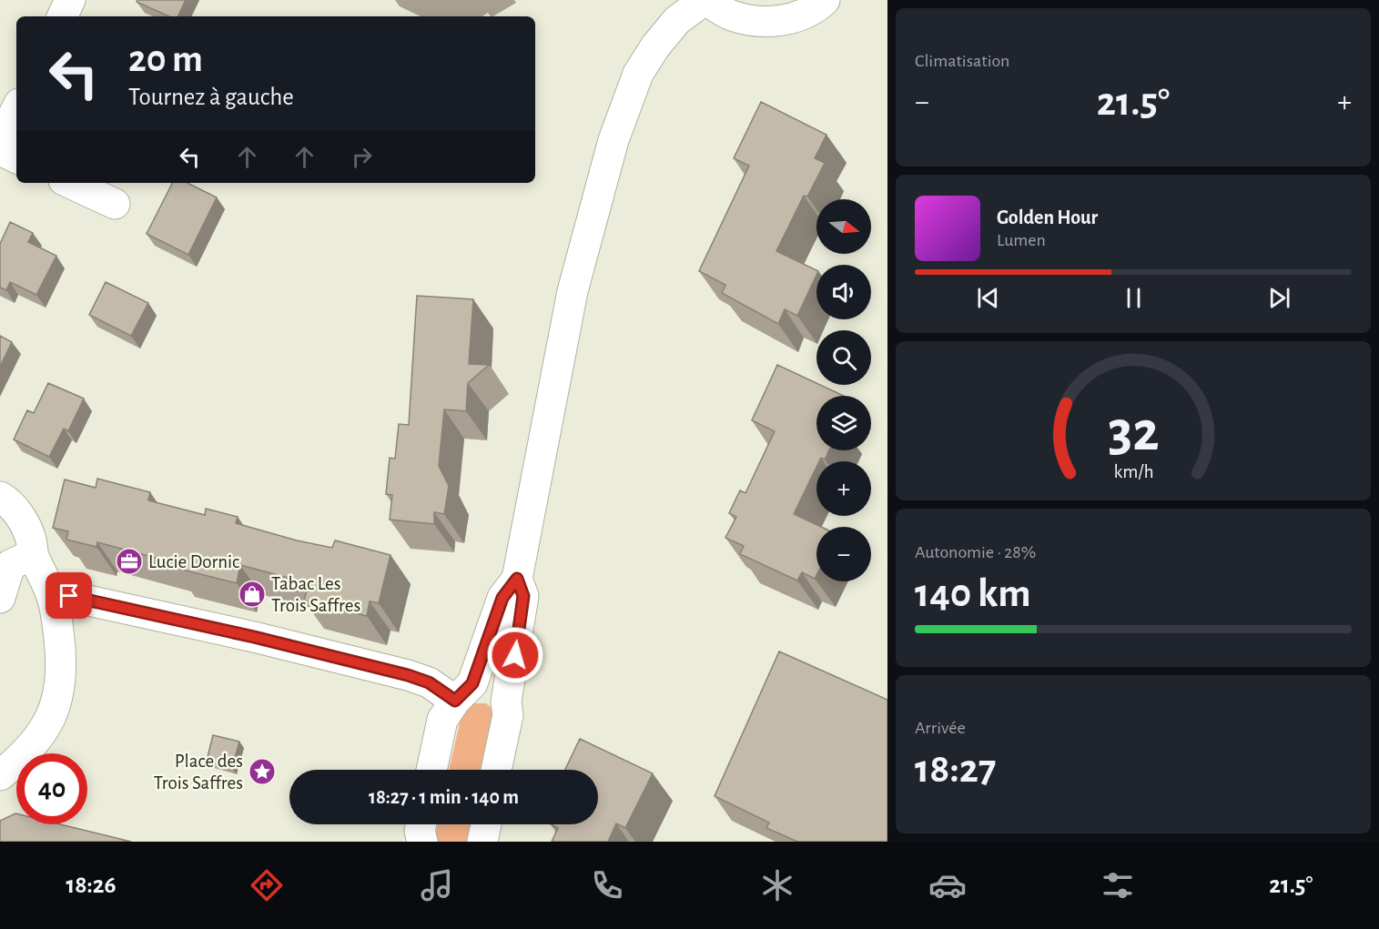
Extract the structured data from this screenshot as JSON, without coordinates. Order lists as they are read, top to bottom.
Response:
{
  "places": {
    "office": ["Lucie Dornic"],
    "shop": ["Tabac Les Trois Saffres"],
    "place": ["Place des Trois Saffres"]
  },
  "north": "right",
  "page": {
    "tile": [
      "Climatisation",
      ["Autonomie · 28%", "140 km"],
      ["Arrivée", "18:27"]
    ],
    "turn": ["20 m", "Tournez à gauche"],
    "heat": ["−", "21.5°", "+"],
    "song": ["Golden Hour", "Lumen"],
    "map_buttons": ["+", "−"],
    "limit": "40",
    "trip": "18:27 · 1 min · 140 m",
    "tabs": ["18:26", "21.5°"],
    "gauge": ["32", "km/h"]
  }
}
